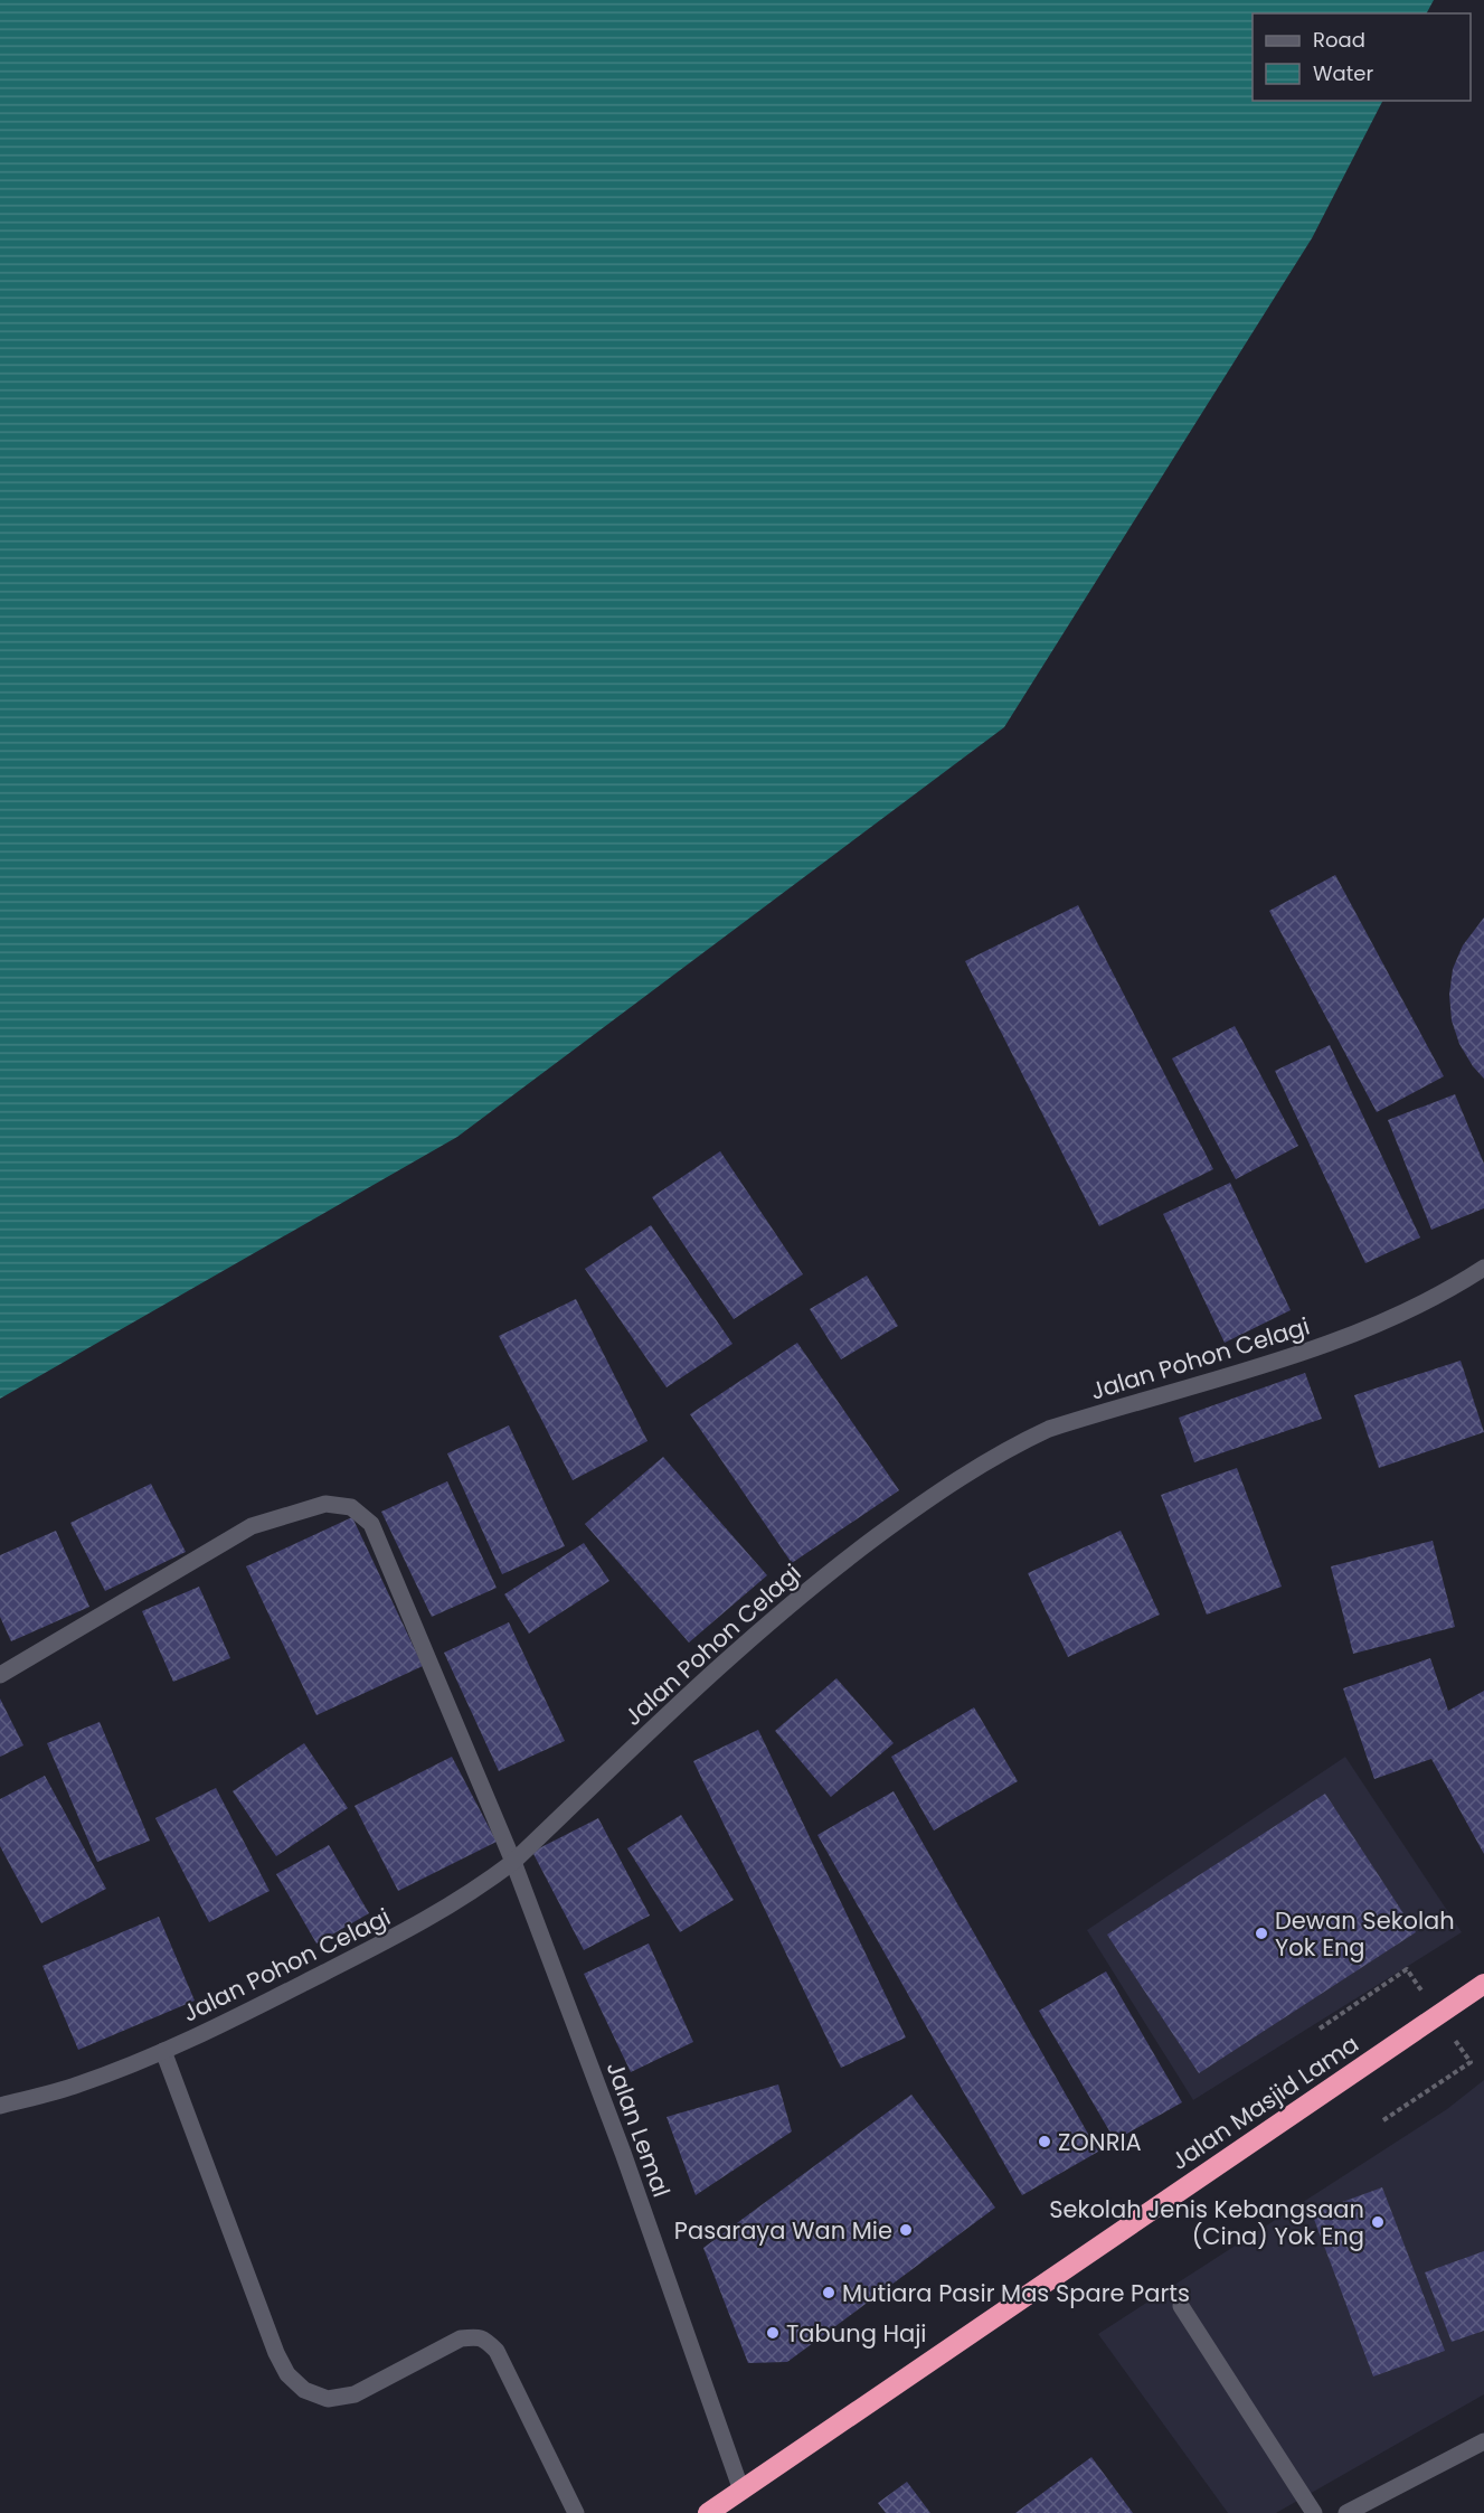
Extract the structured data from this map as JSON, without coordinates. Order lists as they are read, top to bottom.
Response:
{
  "streets": {
    "highway": ["Jalan Masjid Lama"],
    "street": ["Jalan Pohon Celagi", "Jalan Lemal"]
  },
  "crossings": [
    ["Jalan Pohon Celagi", "Jalan Lemal"],
    ["Jalan Masjid Lama", "Jalan Lemal"]
  ],
  "places": [
    "Dewan Sekolah Yok Eng",
    "ZONRIA",
    "Sekolah Jenis Kebangsaan (Cina) Yok Eng",
    "Pasaraya Wan Mie",
    "Mutiara Pasir Mas Spare Parts",
    "Tabung Haji"
  ],
  "legend": ["Road", "Water"]
}
